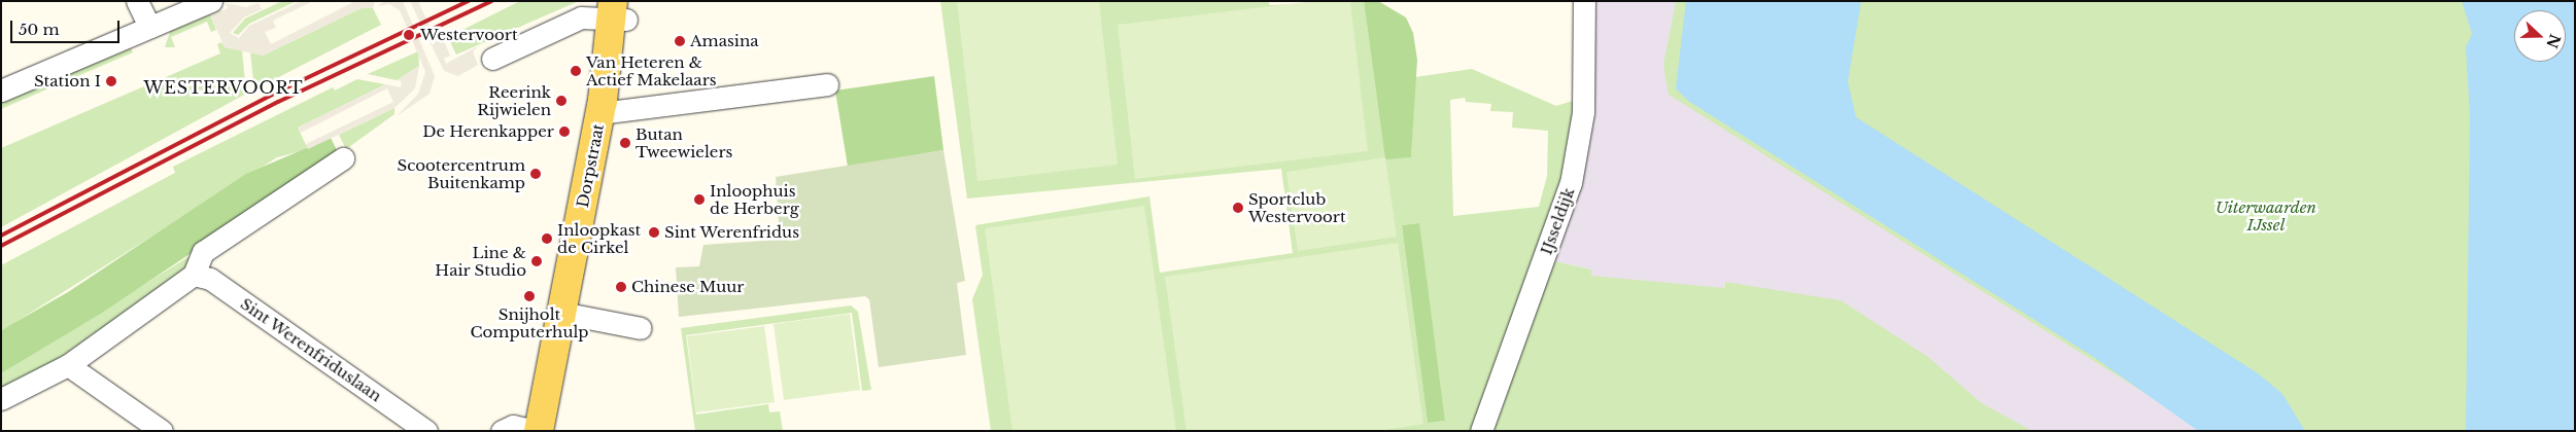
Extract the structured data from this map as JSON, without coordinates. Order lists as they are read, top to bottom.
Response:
{
  "streets": {
    "main road": ["Dorpstraat"],
    "street": ["IJsseldijk", "Sint Werenfriduslaan"]
  },
  "districts": ["WESTERVOORT"],
  "parks": ["Uiterwaarden IJssel"],
  "places": [
    "Westervoort",
    "Amasina",
    "Van Heteren & Actief Makelaars",
    "Station I",
    "Reerink Rijwielen",
    "De Herenkapper",
    "Butan Tweewielers",
    "Scootercentrum Buitenkamp",
    "Inloophuis de Herberg",
    "Sportclub Westervoort",
    "Sint Werenfridus",
    "Inloopkast de Cirkel",
    "Line & Hair Studio",
    "Chinese Muur",
    "Snijholt Computerhulp"
  ],
  "scale_bar": "50 m",
  "north": "right"
}
